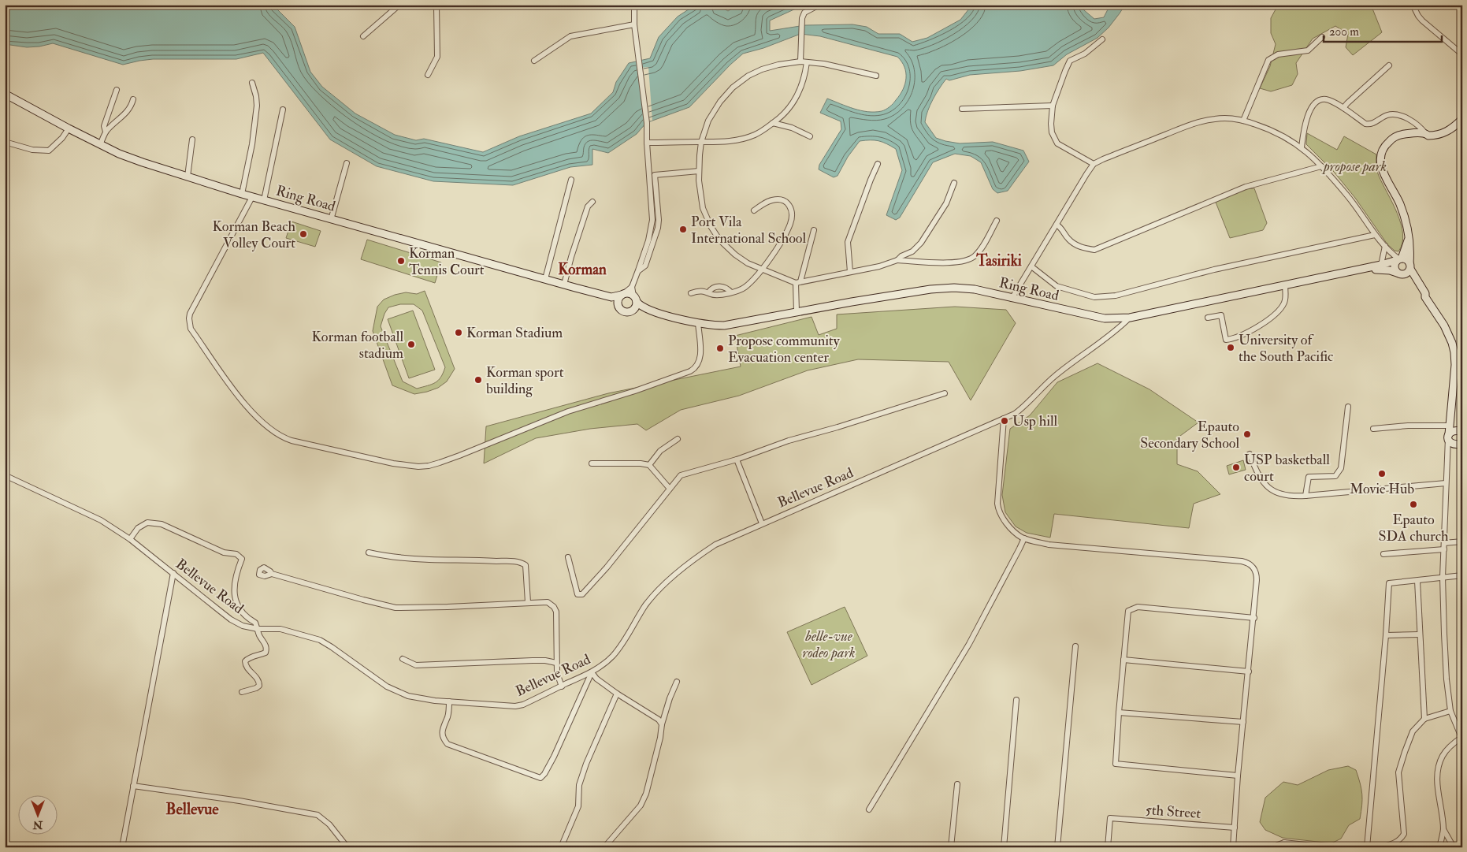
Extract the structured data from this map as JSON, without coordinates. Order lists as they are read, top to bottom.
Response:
{
  "streets": {
    "main road": ["Ring Road"],
    "street": ["Bellevue Road", "5th Street"]
  },
  "crossings": [
    ["Ring Road", "Bellevue Road"]
  ],
  "districts": ["Tasiriki", "Korman", "Bellevue"],
  "parks": ["propose park", "belle-vue rodeo park"],
  "places": [
    "Port Vila International School",
    "Korman Beach Volley Court",
    "Korman Tennis Court",
    "Korman Stadium",
    "Korman football stadium",
    "University of the South Pacific",
    "Propose community Evacuation center",
    "Korman sport building",
    "Usp hill",
    "Epauto Secondary School",
    "USP basketball court",
    "Movie Hub",
    "Epauto SDA church"
  ],
  "scale_bar": "200 m",
  "north": "bottom"
}
